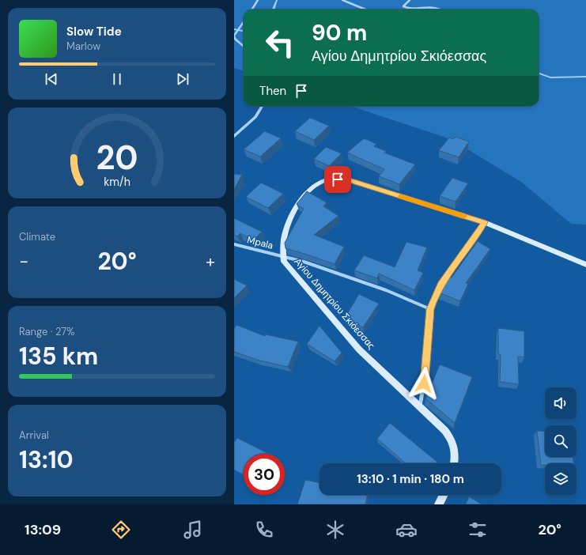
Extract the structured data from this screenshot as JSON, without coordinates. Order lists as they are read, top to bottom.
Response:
{
  "streets": {
    "street": ["Mpala", "Αγίου Δημητρίου Σκιόεσσας"]
  },
  "crossings": [
    ["Mpala", "Αγίου Δημητρίου Σκιόεσσας"]
  ],
  "page": {
    "turn": ["90 m", "Αγίου Δημητρίου Σκιόεσσας"],
    "song": ["Slow Tide", "Marlow"],
    "then": "Then",
    "tile": [
      "Climate",
      ["Range · 27%", "135 km"],
      ["Arrival", "13:10"]
    ],
    "heat": ["−", "20°", "+"],
    "limit": "30",
    "trip": "13:10 · 1 min · 180 m",
    "tabs": ["13:09", "20°"],
    "gauge": ["20", "km/h"]
  }
}
